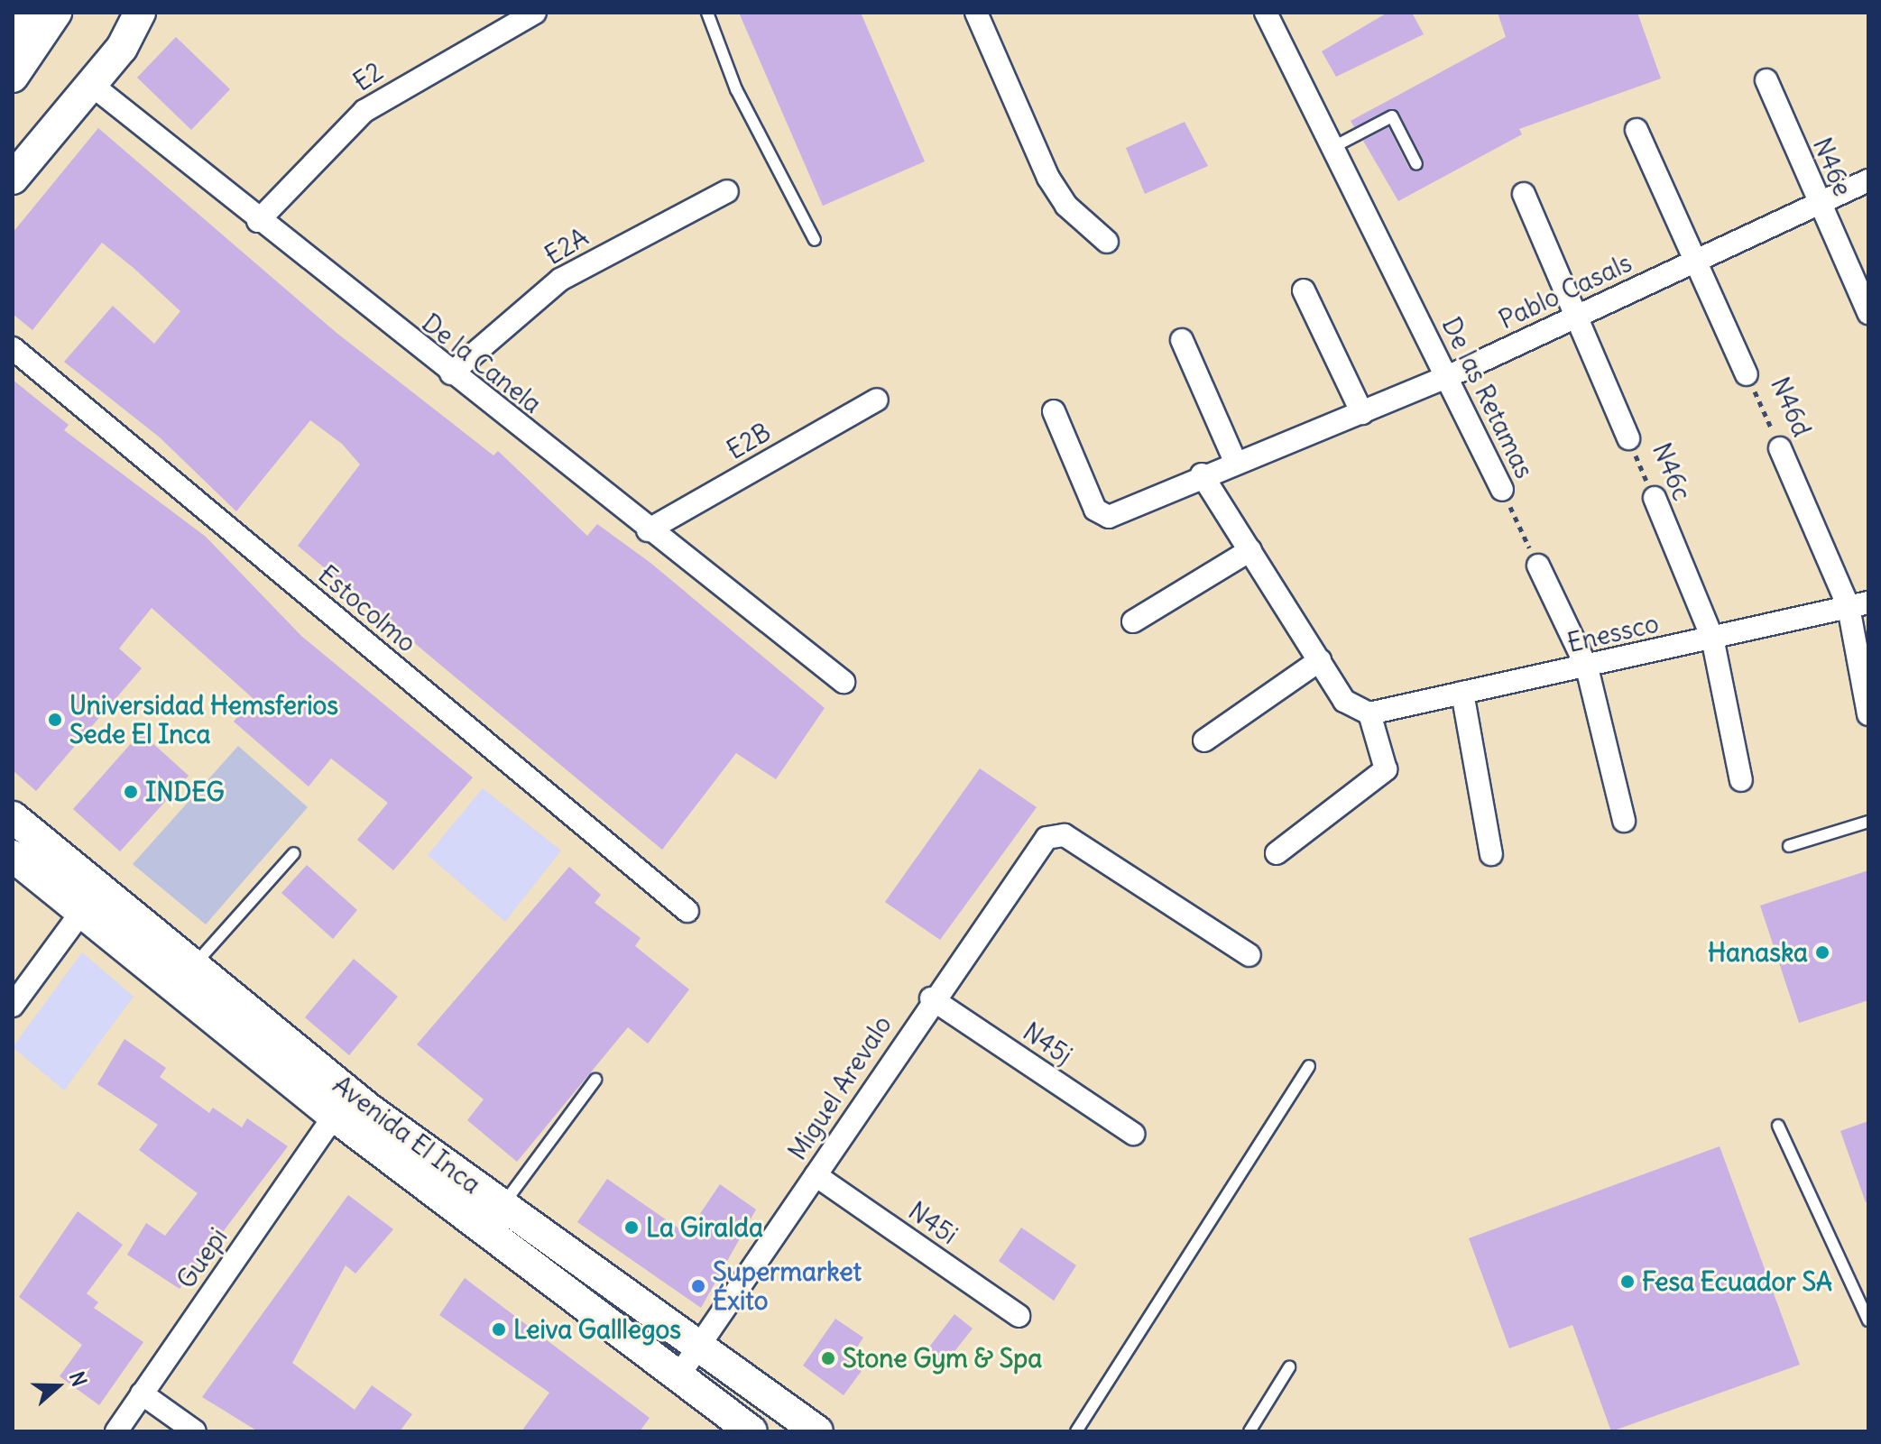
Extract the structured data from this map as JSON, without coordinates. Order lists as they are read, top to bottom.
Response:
{
  "streets": {
    "main road": ["Avenida El Inca"],
    "street": [
      "E2",
      "N46e",
      "E2A",
      "Pablo Casals",
      "De la Canela",
      "De las Retamas",
      "N46d",
      "E2B",
      "N46c",
      "Estocolmo",
      "Enessco",
      "N45j",
      "Miguel Arevalo",
      "N45i",
      "Guepi"
    ]
  },
  "crossings": [
    ["E2", "De la Canela"],
    ["N46e", "Pablo Casals"],
    ["E2A", "De la Canela"],
    ["Pablo Casals", "De las Retamas"],
    ["Pablo Casals", "N46d"],
    ["Pablo Casals", "N46c"],
    ["De la Canela", "E2B"],
    ["N46d", "Enessco"],
    ["N46c", "Enessco"],
    ["N45j", "Miguel Arevalo"],
    ["Miguel Arevalo", "Avenida El Inca"],
    ["Miguel Arevalo", "N45i"],
    ["Avenida El Inca", "Guepi"]
  ],
  "places": [
    "Universidad Hemsferios Sede El Inca",
    "INDEG",
    "Hanaska",
    "La Giralda",
    "Fesa Ecuador SA",
    "Supermarket Éxito",
    "Leiva Galllegos",
    "Stone Gym & Spa"
  ],
  "north": "right"
}
